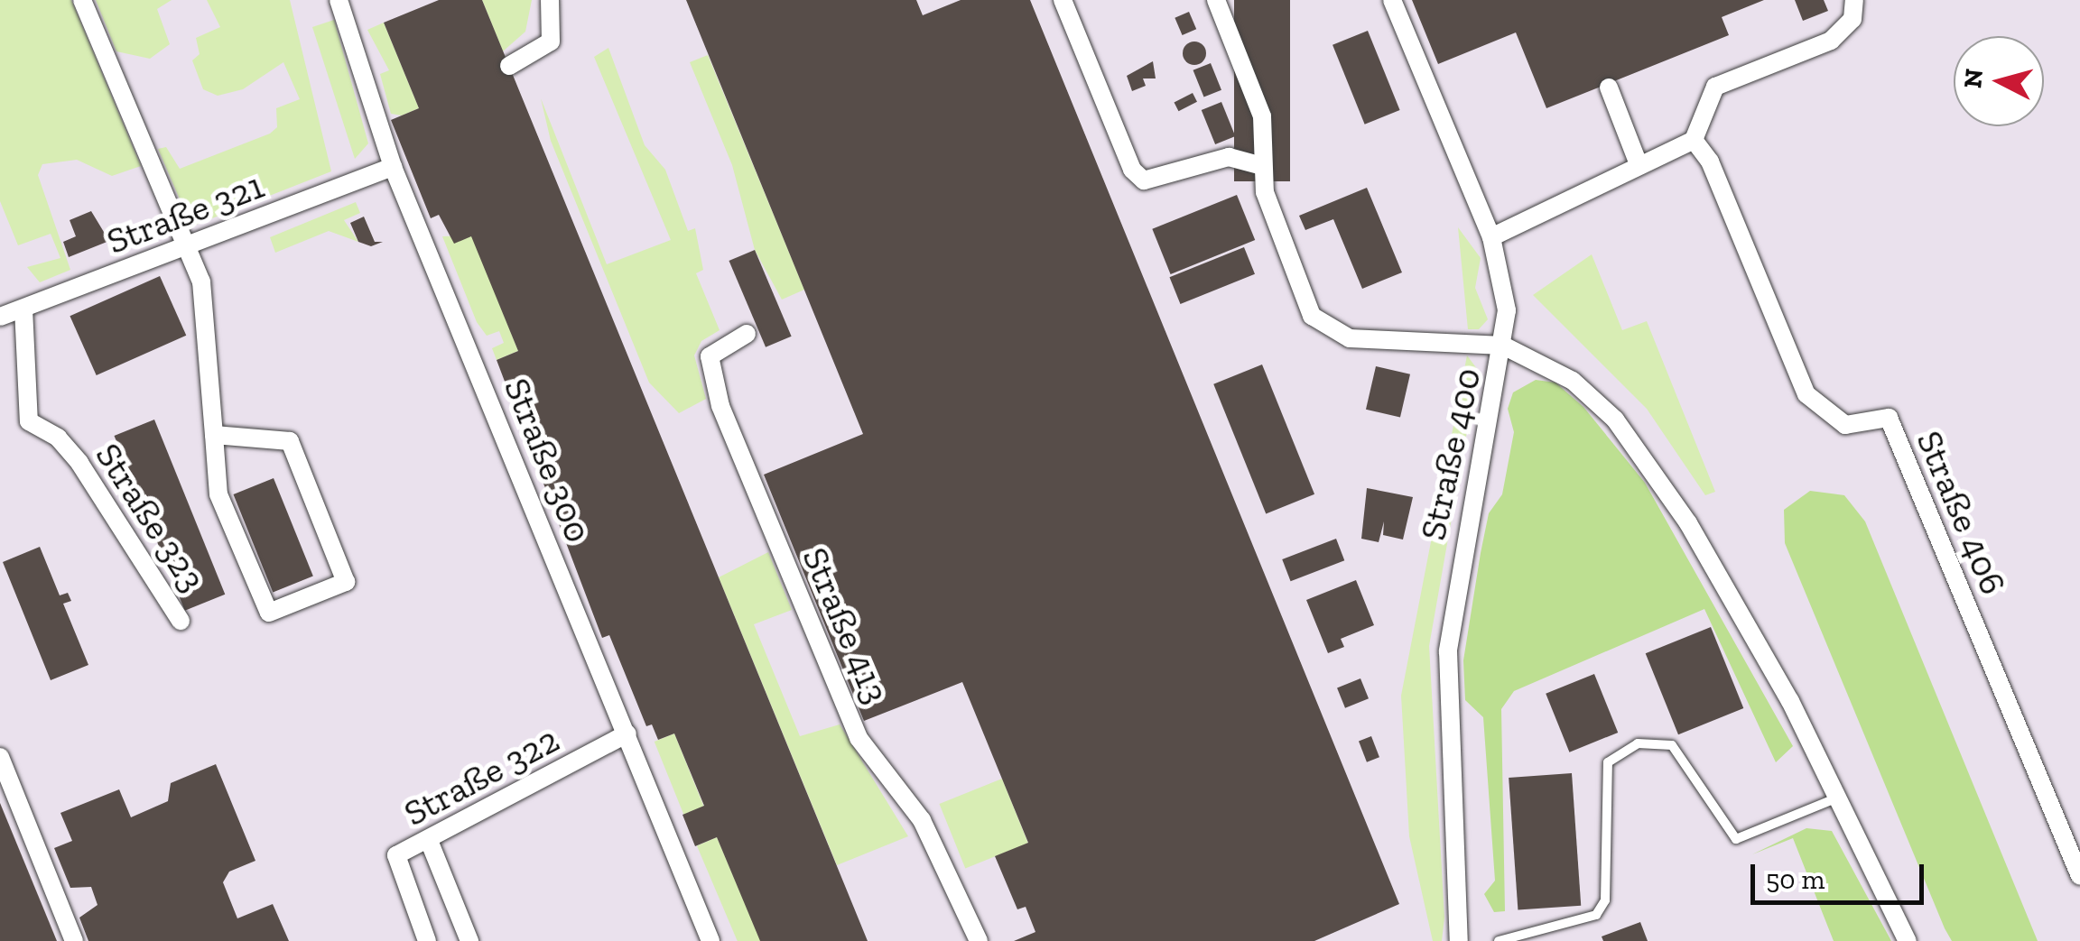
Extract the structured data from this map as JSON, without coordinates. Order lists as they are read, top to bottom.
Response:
{
  "streets": {
    "street": [
      "Straße 321",
      "Straße 400",
      "Straße 300",
      "Straße 406",
      "Straße 323",
      "Straße 413",
      "Straße 322"
    ]
  },
  "crossings": [
    ["Straße 321", "Straße 300"],
    ["Straße 321", "Straße 323"],
    ["Straße 300", "Straße 322"]
  ],
  "scale_bar": "50 m",
  "north": "left"
}
